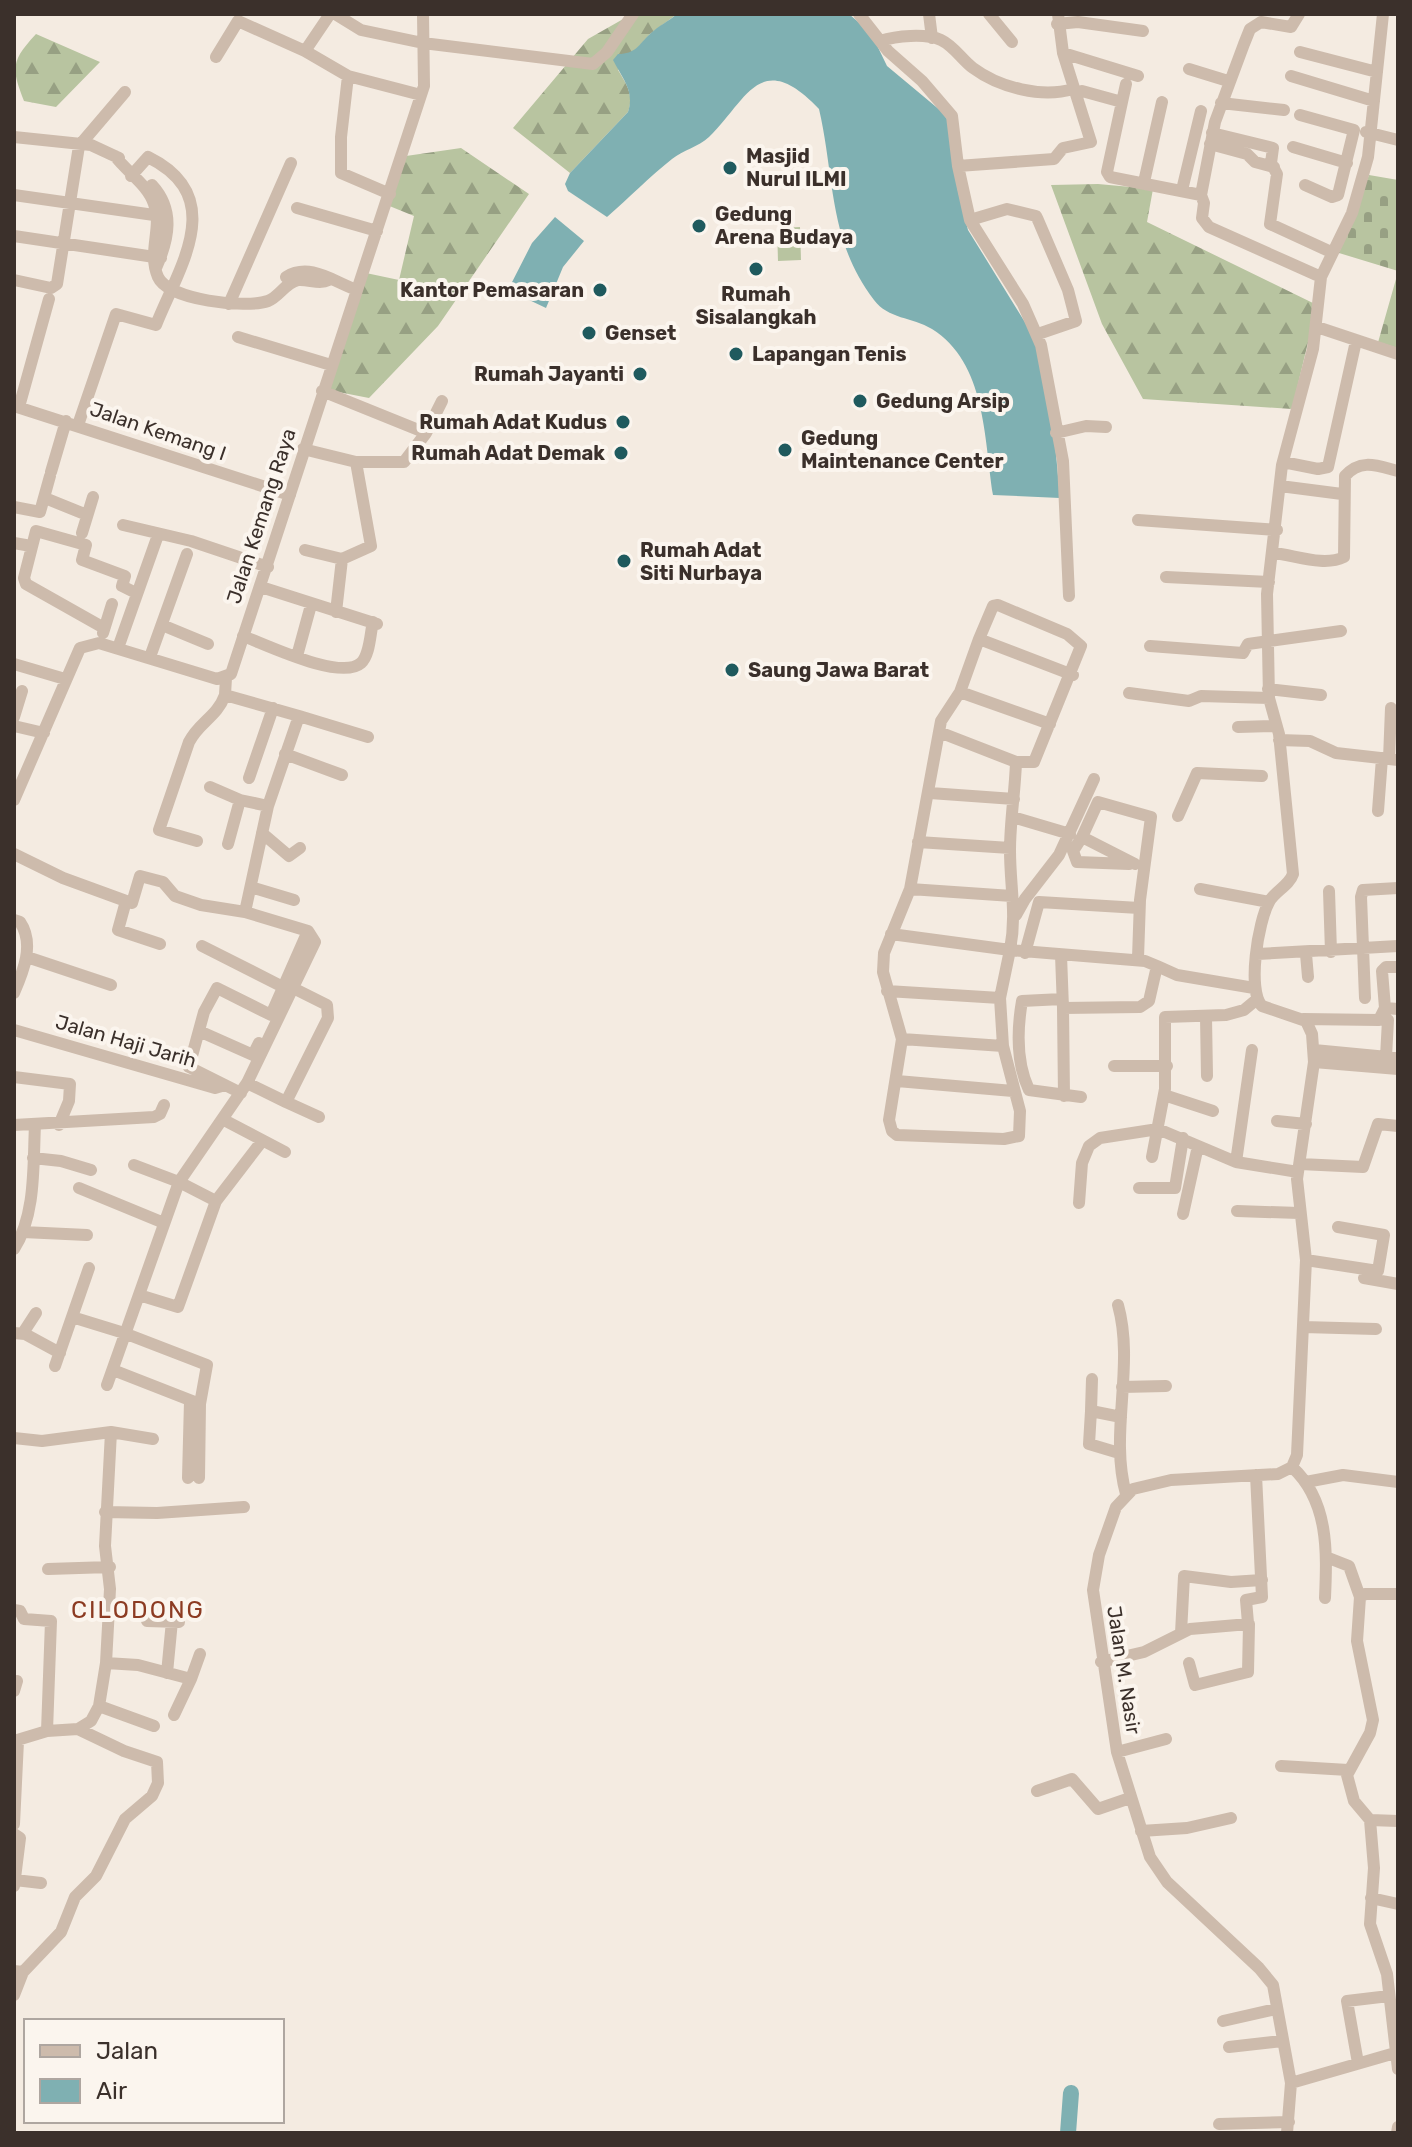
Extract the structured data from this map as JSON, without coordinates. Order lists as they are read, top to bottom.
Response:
{
  "streets": {
    "street": [
      "Jalan Kemang I",
      "Jalan Kemang Raya",
      "Jalan Haji Jarih",
      "Jalan M. Nasir"
    ]
  },
  "crossings": [
    ["Jalan Kemang I", "Jalan Kemang Raya"]
  ],
  "districts": ["CILODONG"],
  "places": [
    "Masjid Nurul ILMI",
    "Gedung Arena Budaya",
    "Rumah Sisalangkah",
    "Kantor Pemasaran",
    "Genset",
    "Lapangan Tenis",
    "Rumah Jayanti",
    "Gedung Arsip",
    "Rumah Adat Kudus",
    "Gedung Maintenance Center",
    "Rumah Adat Demak",
    "Rumah Adat Siti Nurbaya",
    "Saung Jawa Barat"
  ],
  "legend": ["Jalan", "Air"]
}
